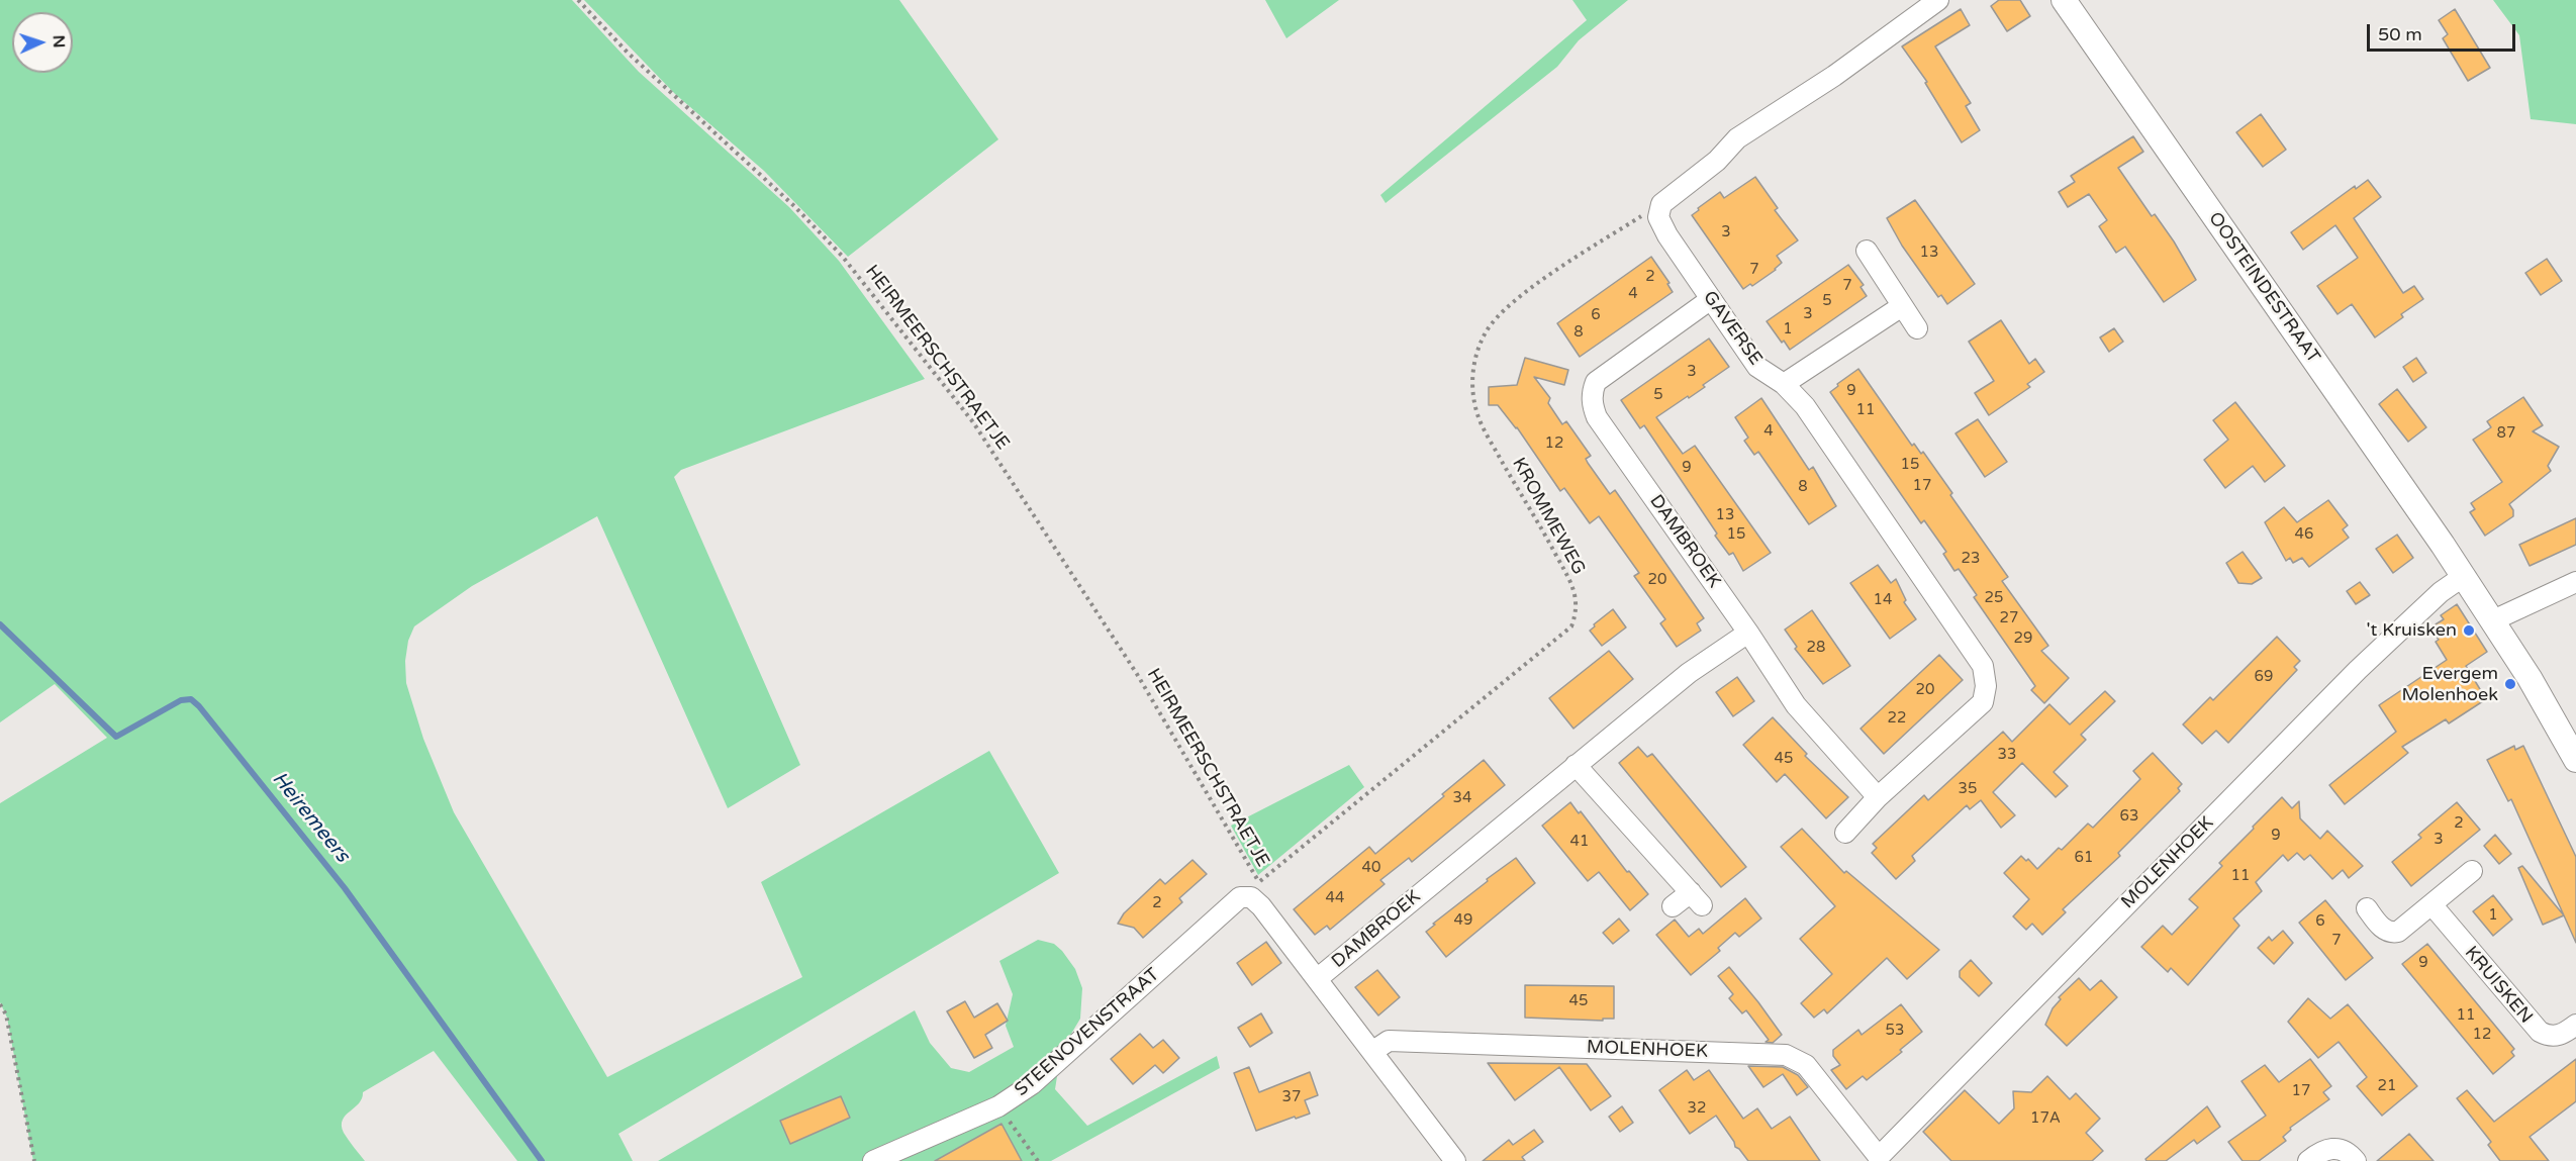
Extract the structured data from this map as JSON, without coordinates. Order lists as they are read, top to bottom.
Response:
{
  "streets": {
    "street": [
      "OOSTEINDESTRAAT",
      "GAVERSE",
      "DAMBROEK",
      "MOLENHOEK",
      "KRUISKEN",
      "STEENOVENSTRAAT"
    ],
    "path": ["HEIRMEERSCHSTRAETJE", "KROMMEWEG"]
  },
  "crossings": [
    ["OOSTEINDESTRAAT", "MOLENHOEK"],
    ["GAVERSE", "KROMMEWEG"],
    ["GAVERSE", "DAMBROEK"],
    ["HEIRMEERSCHSTRAETJE", "KROMMEWEG"],
    ["HEIRMEERSCHSTRAETJE", "STEENOVENSTRAAT"],
    ["KROMMEWEG", "STEENOVENSTRAAT"]
  ],
  "water": ["Heiremeers"],
  "places": ["'t Kruisken", "Evergem Molenhoek"],
  "house_numbers": [
    "3",
    "13",
    "7",
    "2",
    "7",
    "4",
    "5",
    "3",
    "6",
    "1",
    "8",
    "3",
    "9",
    "5",
    "11",
    "4",
    "87",
    "12",
    "15",
    "9",
    "17",
    "8",
    "13",
    "15",
    "46",
    "23",
    "20",
    "25",
    "14",
    "27",
    "29",
    "28",
    "69",
    "20",
    "22",
    "33",
    "45",
    "35",
    "34",
    "63",
    "2",
    "9",
    "3",
    "41",
    "61",
    "40",
    "11",
    "44",
    "2",
    "1",
    "49",
    "6",
    "7",
    "9",
    "45",
    "11",
    "53",
    "12",
    "21",
    "17",
    "37",
    "32",
    "17A"
  ],
  "scale_bar": "50 m",
  "north": "right"
}
